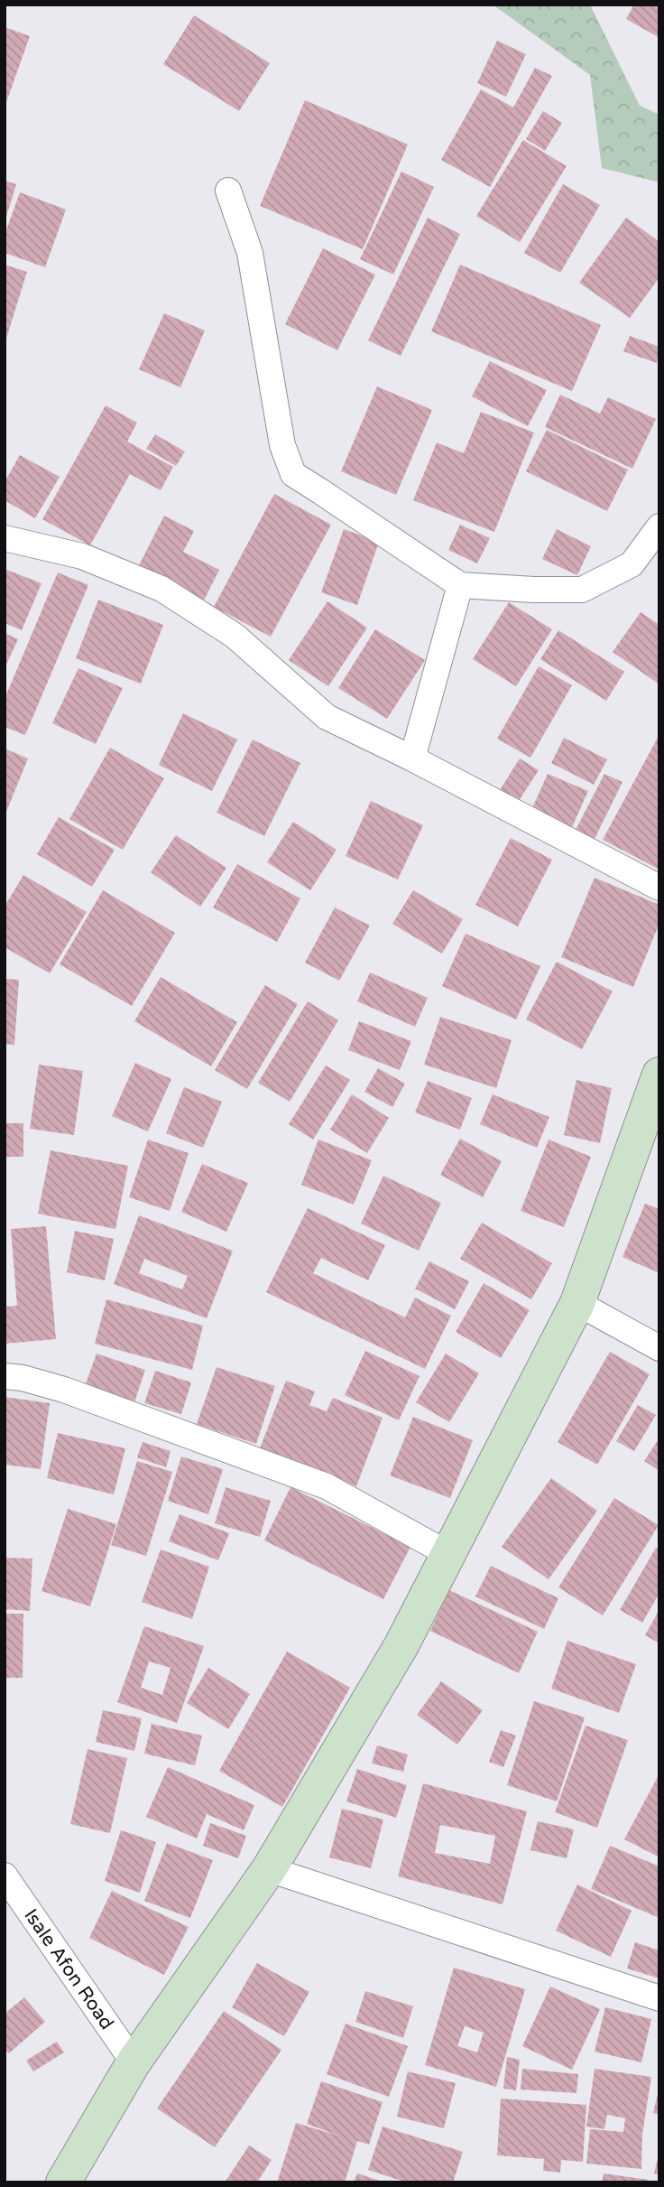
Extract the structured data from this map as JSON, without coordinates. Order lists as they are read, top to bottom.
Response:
{
  "streets": {
    "street": ["Isale Afon Road"]
  }
}
